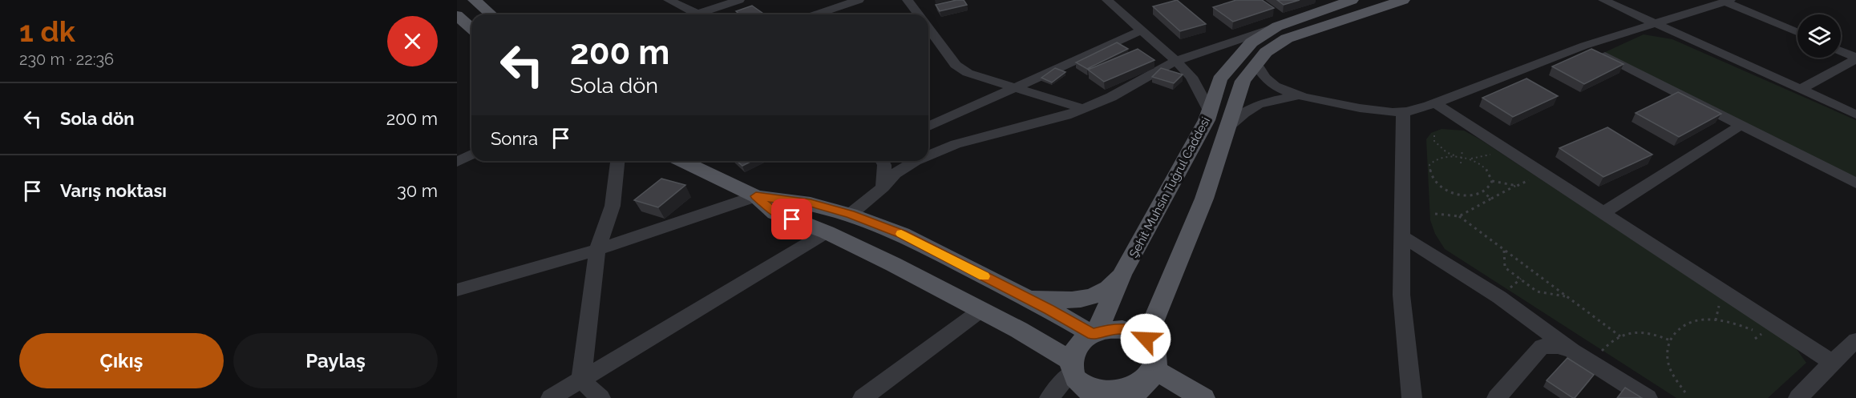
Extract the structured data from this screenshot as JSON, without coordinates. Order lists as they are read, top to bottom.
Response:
{
  "streets": {
    "main road": ["Şehit Muhsin Tuğrul Caddesi"]
  },
  "page": {
    "heading": ["1 dk", "230 m · 22:36"],
    "turn": ["200 m", "Sola dön"],
    "list": [
      {
        "name": "Sola dön",
        "value": "200 m"
      },
      {
        "name": "Varış noktası",
        "value": "30 m"
      }
    ],
    "then": "Sonra",
    "buttons": ["Çıkış", "Paylaş"]
  }
}
